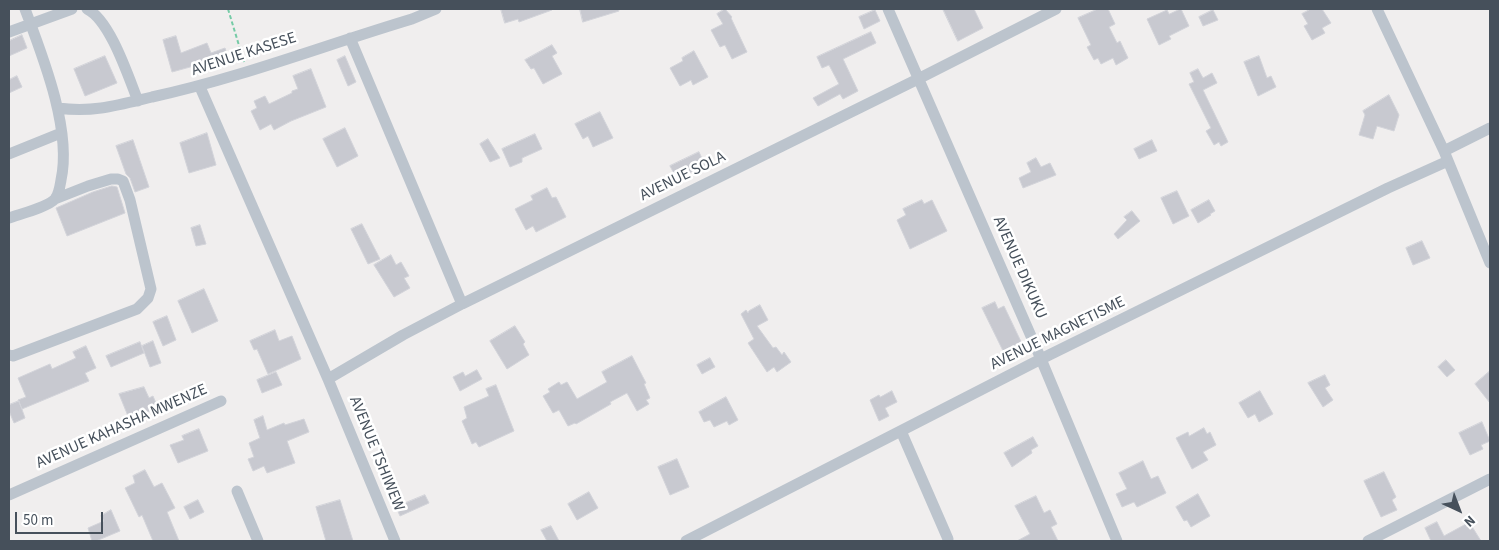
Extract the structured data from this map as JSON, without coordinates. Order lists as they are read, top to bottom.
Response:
{
  "streets": {
    "street": [
      "AVENUE KASESE",
      "AVENUE SOLA",
      "AVENUE DIKUKU",
      "AVENUE MAGNETISME",
      "AVENUE KAHASHA MWENZE",
      "AVENUE TSHIWEW"
    ]
  },
  "crossings": [
    ["AVENUE KASESE", "AVENUE TSHIWEW"],
    ["AVENUE SOLA", "AVENUE DIKUKU"],
    ["AVENUE SOLA", "AVENUE TSHIWEW"],
    ["AVENUE DIKUKU", "AVENUE MAGNETISME"]
  ],
  "scale_bar": "50 m",
  "north": "bottom right"
}
